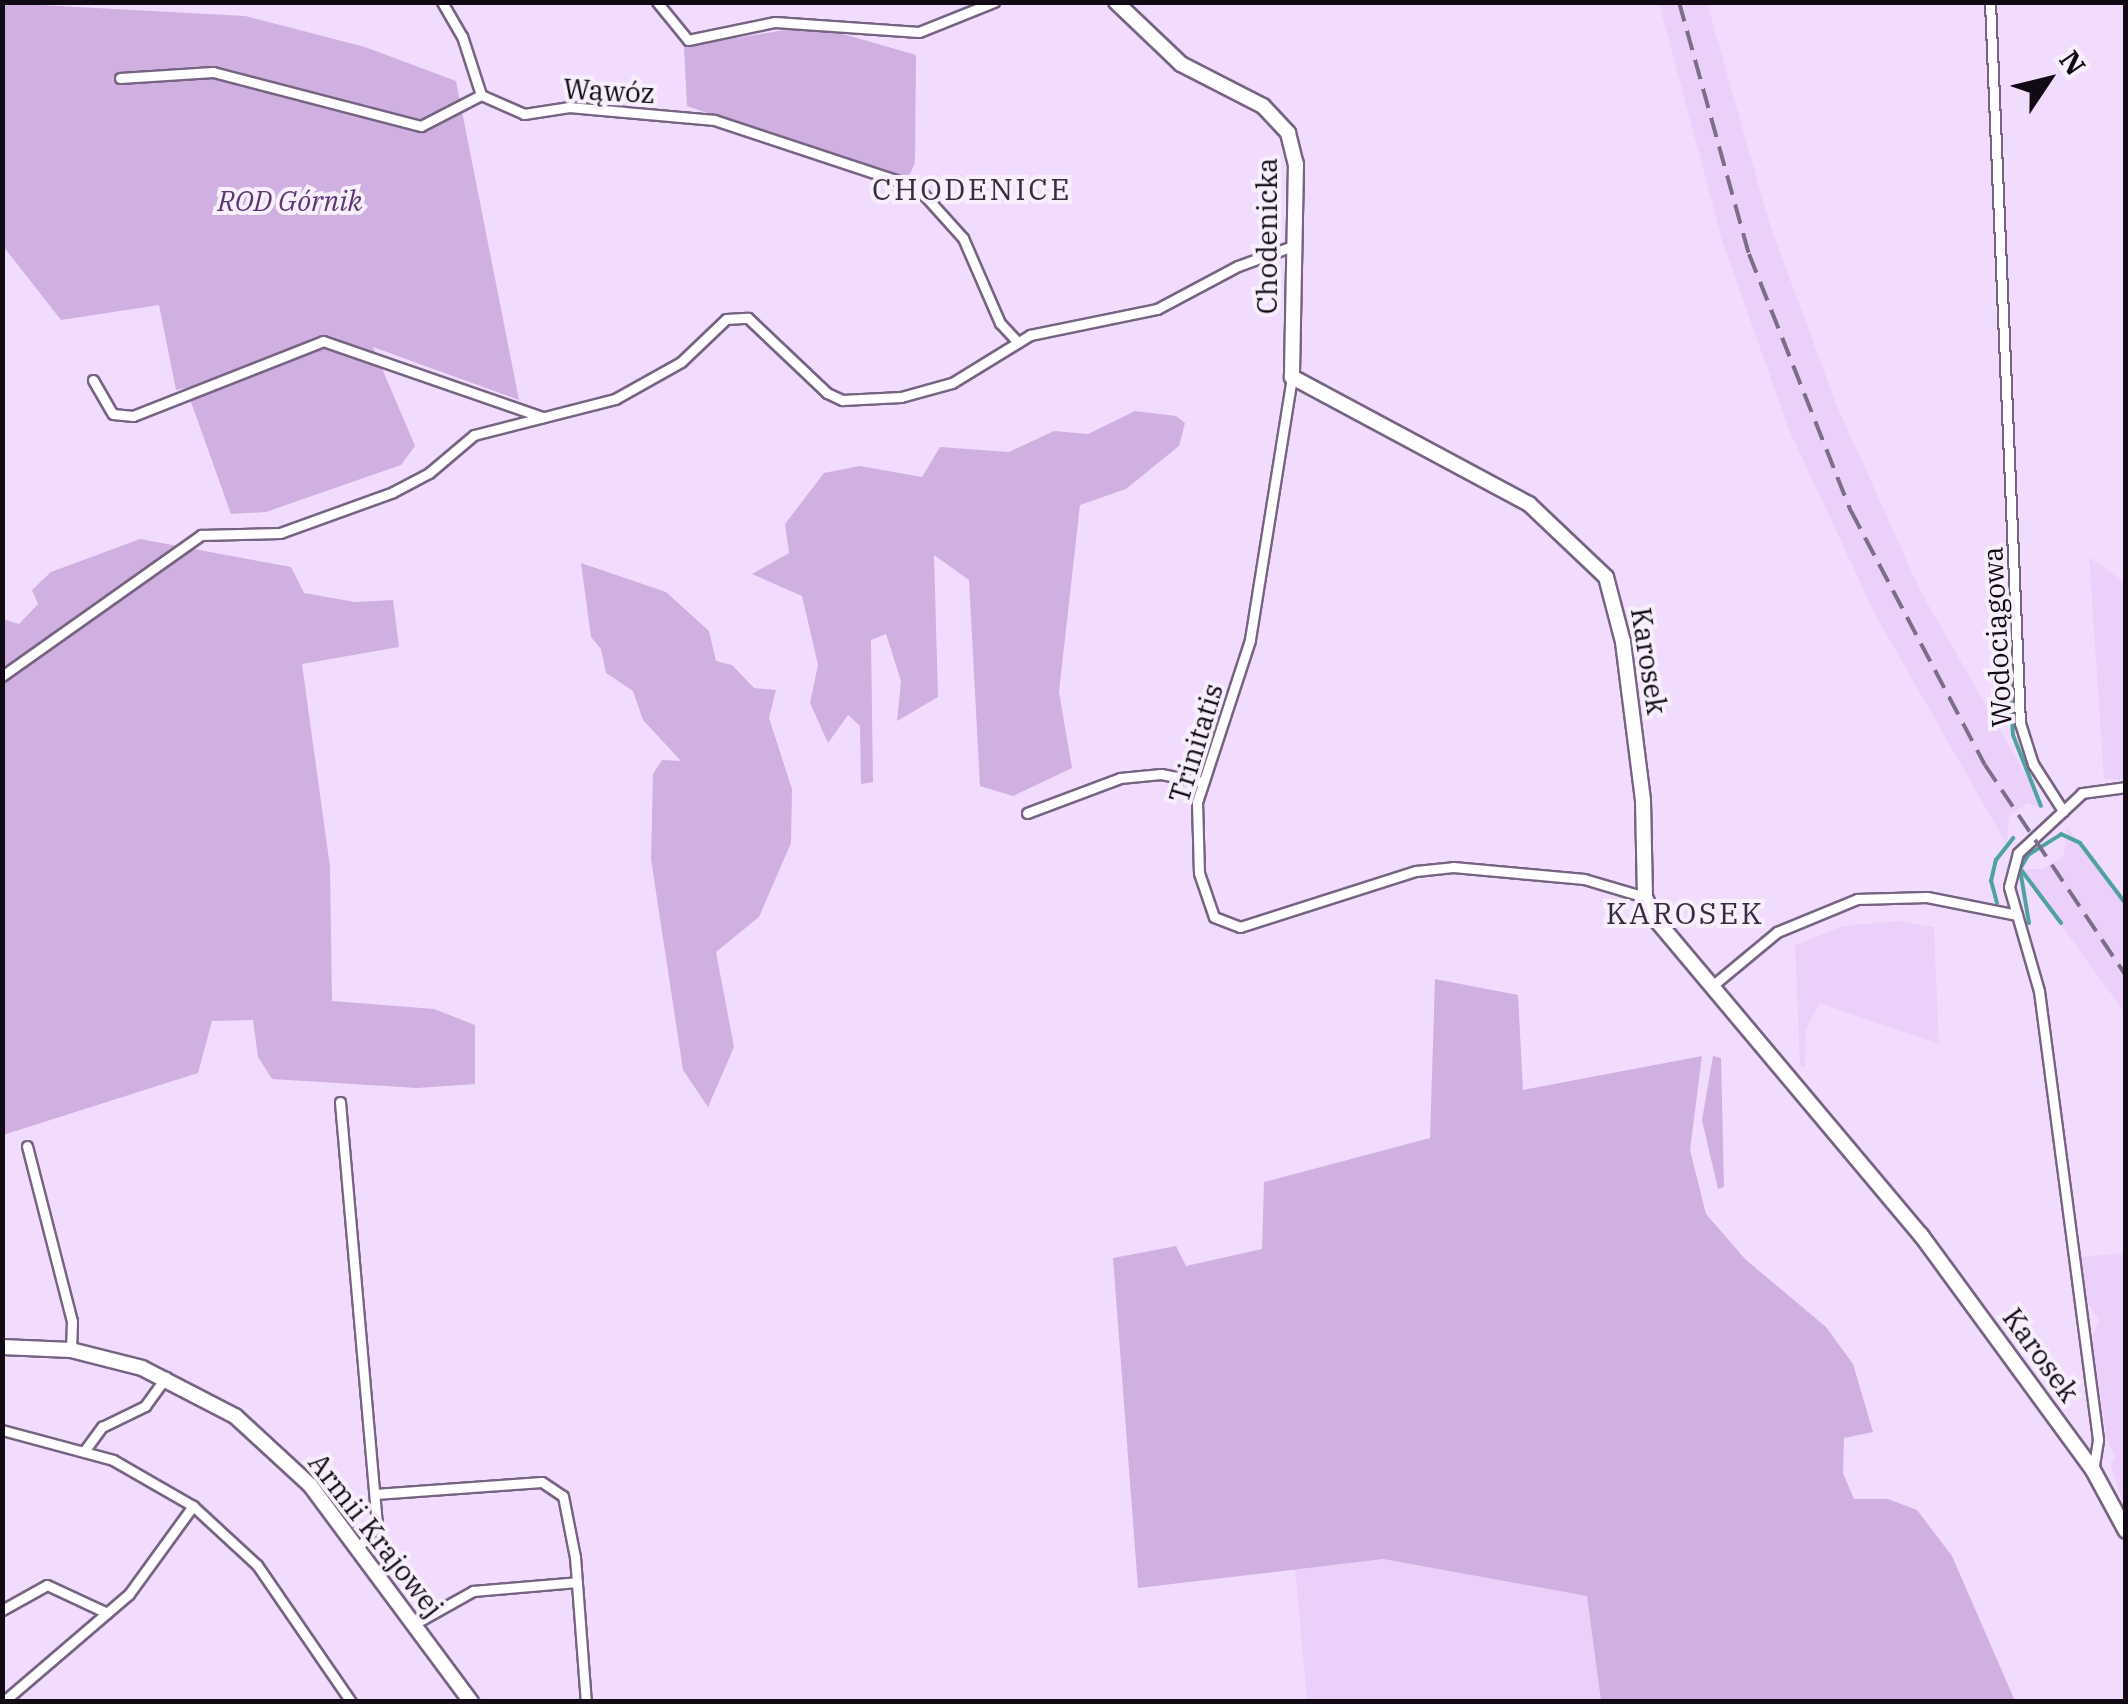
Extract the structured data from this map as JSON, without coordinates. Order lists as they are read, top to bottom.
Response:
{
  "streets": {
    "street": [
      "Wąwóz",
      "Chodenicka",
      "Wodociągowa",
      "Karosek",
      "Trinitatis",
      "Armii Krajowej"
    ]
  },
  "crossings": [
    ["Chodenicka", "Karosek"],
    ["Chodenicka", "Trinitatis"],
    ["Karosek", "Trinitatis"]
  ],
  "districts": ["CHODENICE", "KAROSEK"],
  "parks": ["ROD Górnik"],
  "north": "top right"
}
